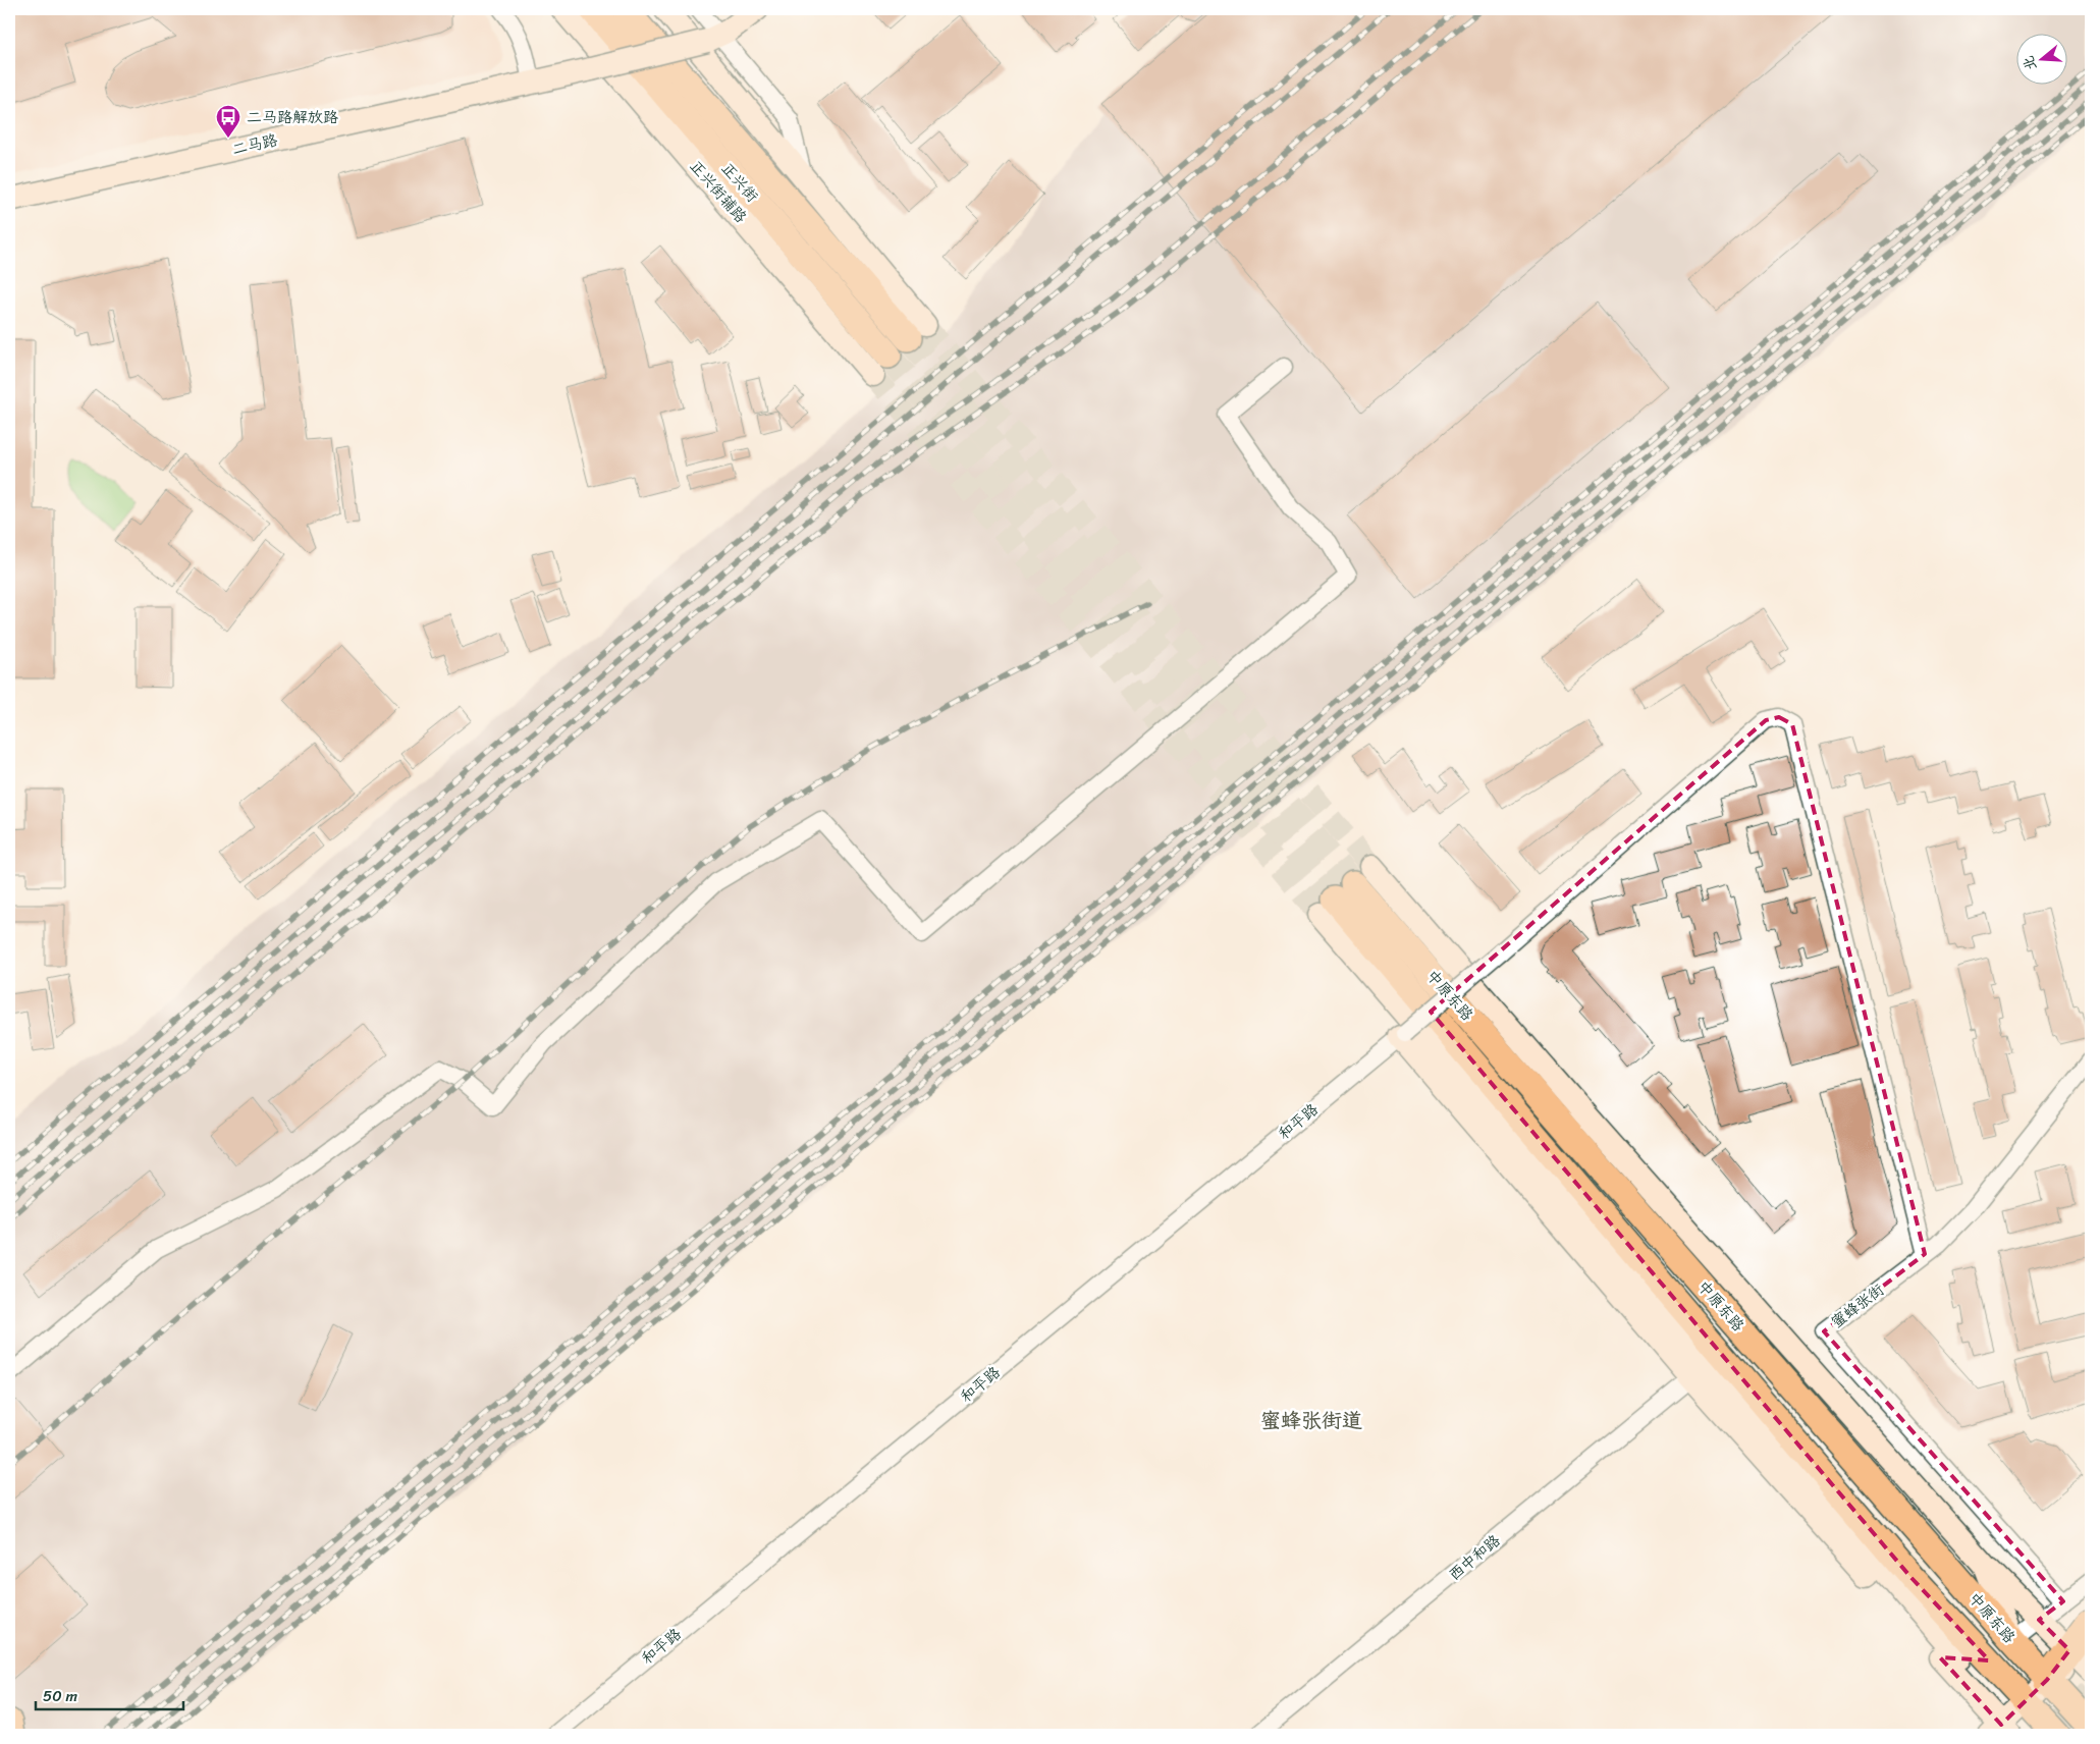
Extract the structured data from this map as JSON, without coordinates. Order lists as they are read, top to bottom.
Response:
{
  "streets": {
    "main road": ["正兴街", "中原东路"],
    "street": [
      "二马路",
      "正兴街辅路",
      "和平路",
      "蜜蜂张街",
      "西中和路"
    ]
  },
  "crossings": [
    ["正兴街", "正兴街辅路"],
    ["和平路", "蜜蜂张街"]
  ],
  "districts": ["蜜蜂张街道"],
  "places": {
    "bus stop": ["二马路解放路"]
  },
  "scale_bar": "50 m",
  "north": "left"
}
